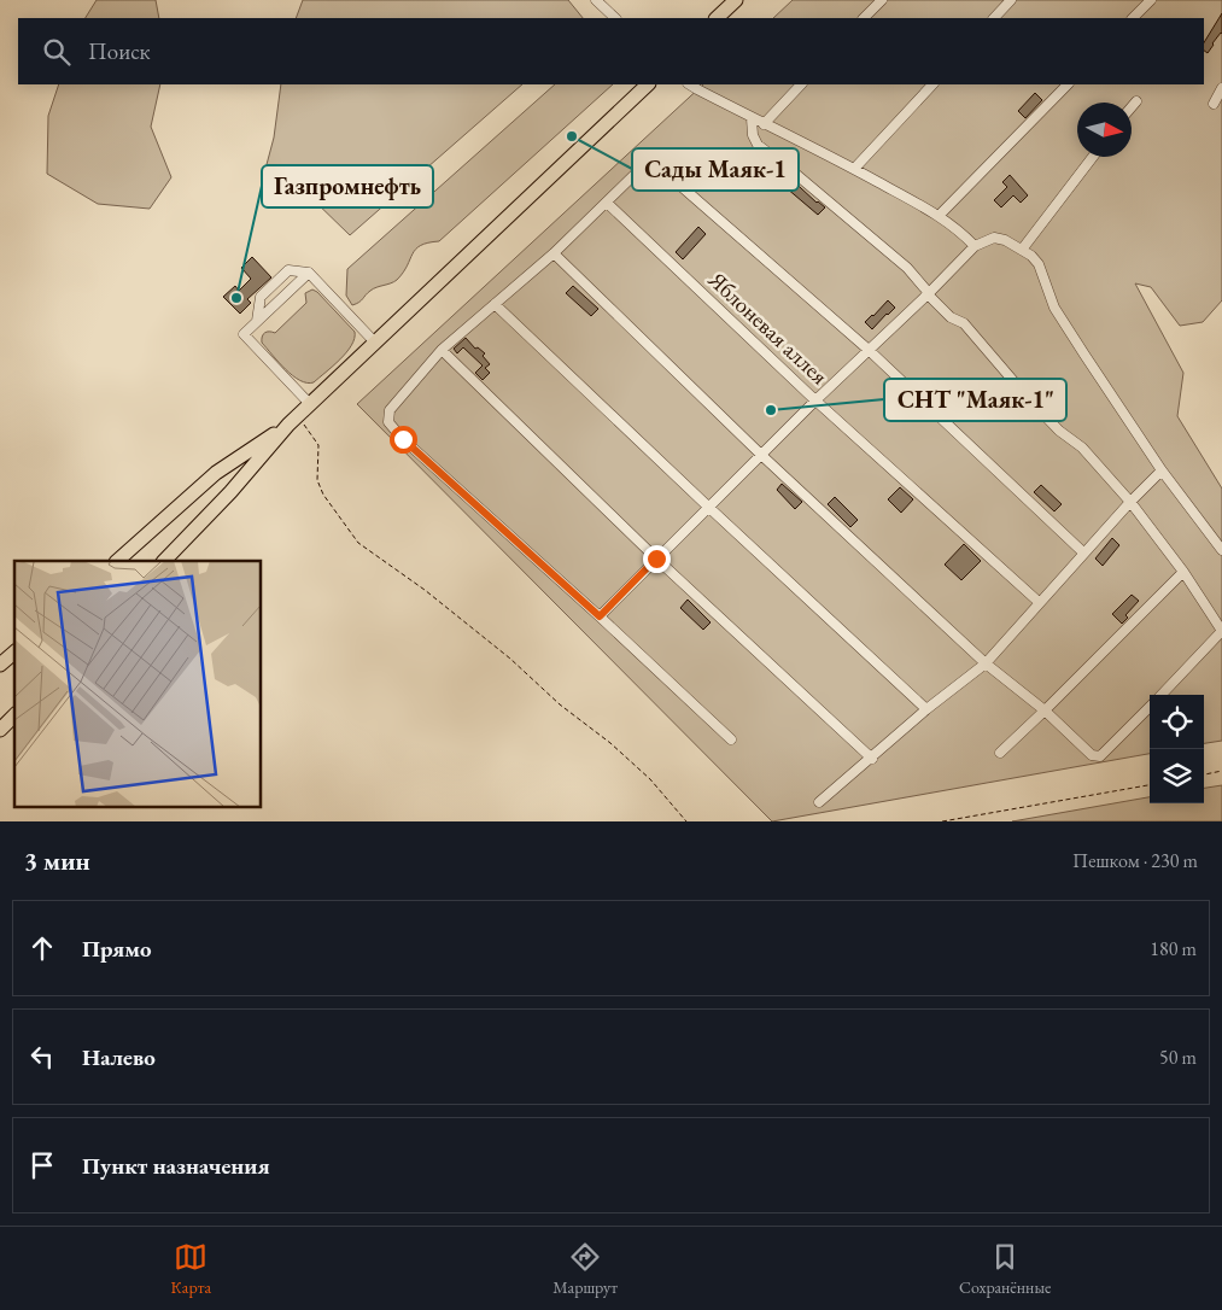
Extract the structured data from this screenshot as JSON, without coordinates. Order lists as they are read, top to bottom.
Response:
{
  "streets": {
    "lane": ["Яблоневая аллея"]
  },
  "places": ["Сады Маяк-1", "Газпромнефть", "СНТ \"Маяк-1\""],
  "north": "right",
  "page": {
    "search": "Поиск",
    "heading": ["3 мин", "Пешком · 230 m"],
    "list": [
      ["Прямо", "180 m"],
      ["Налево", "50 m"],
      "Пункт назначения"
    ],
    "nav": ["Карта", "Маршрут", "Сохранённые"]
  }
}
